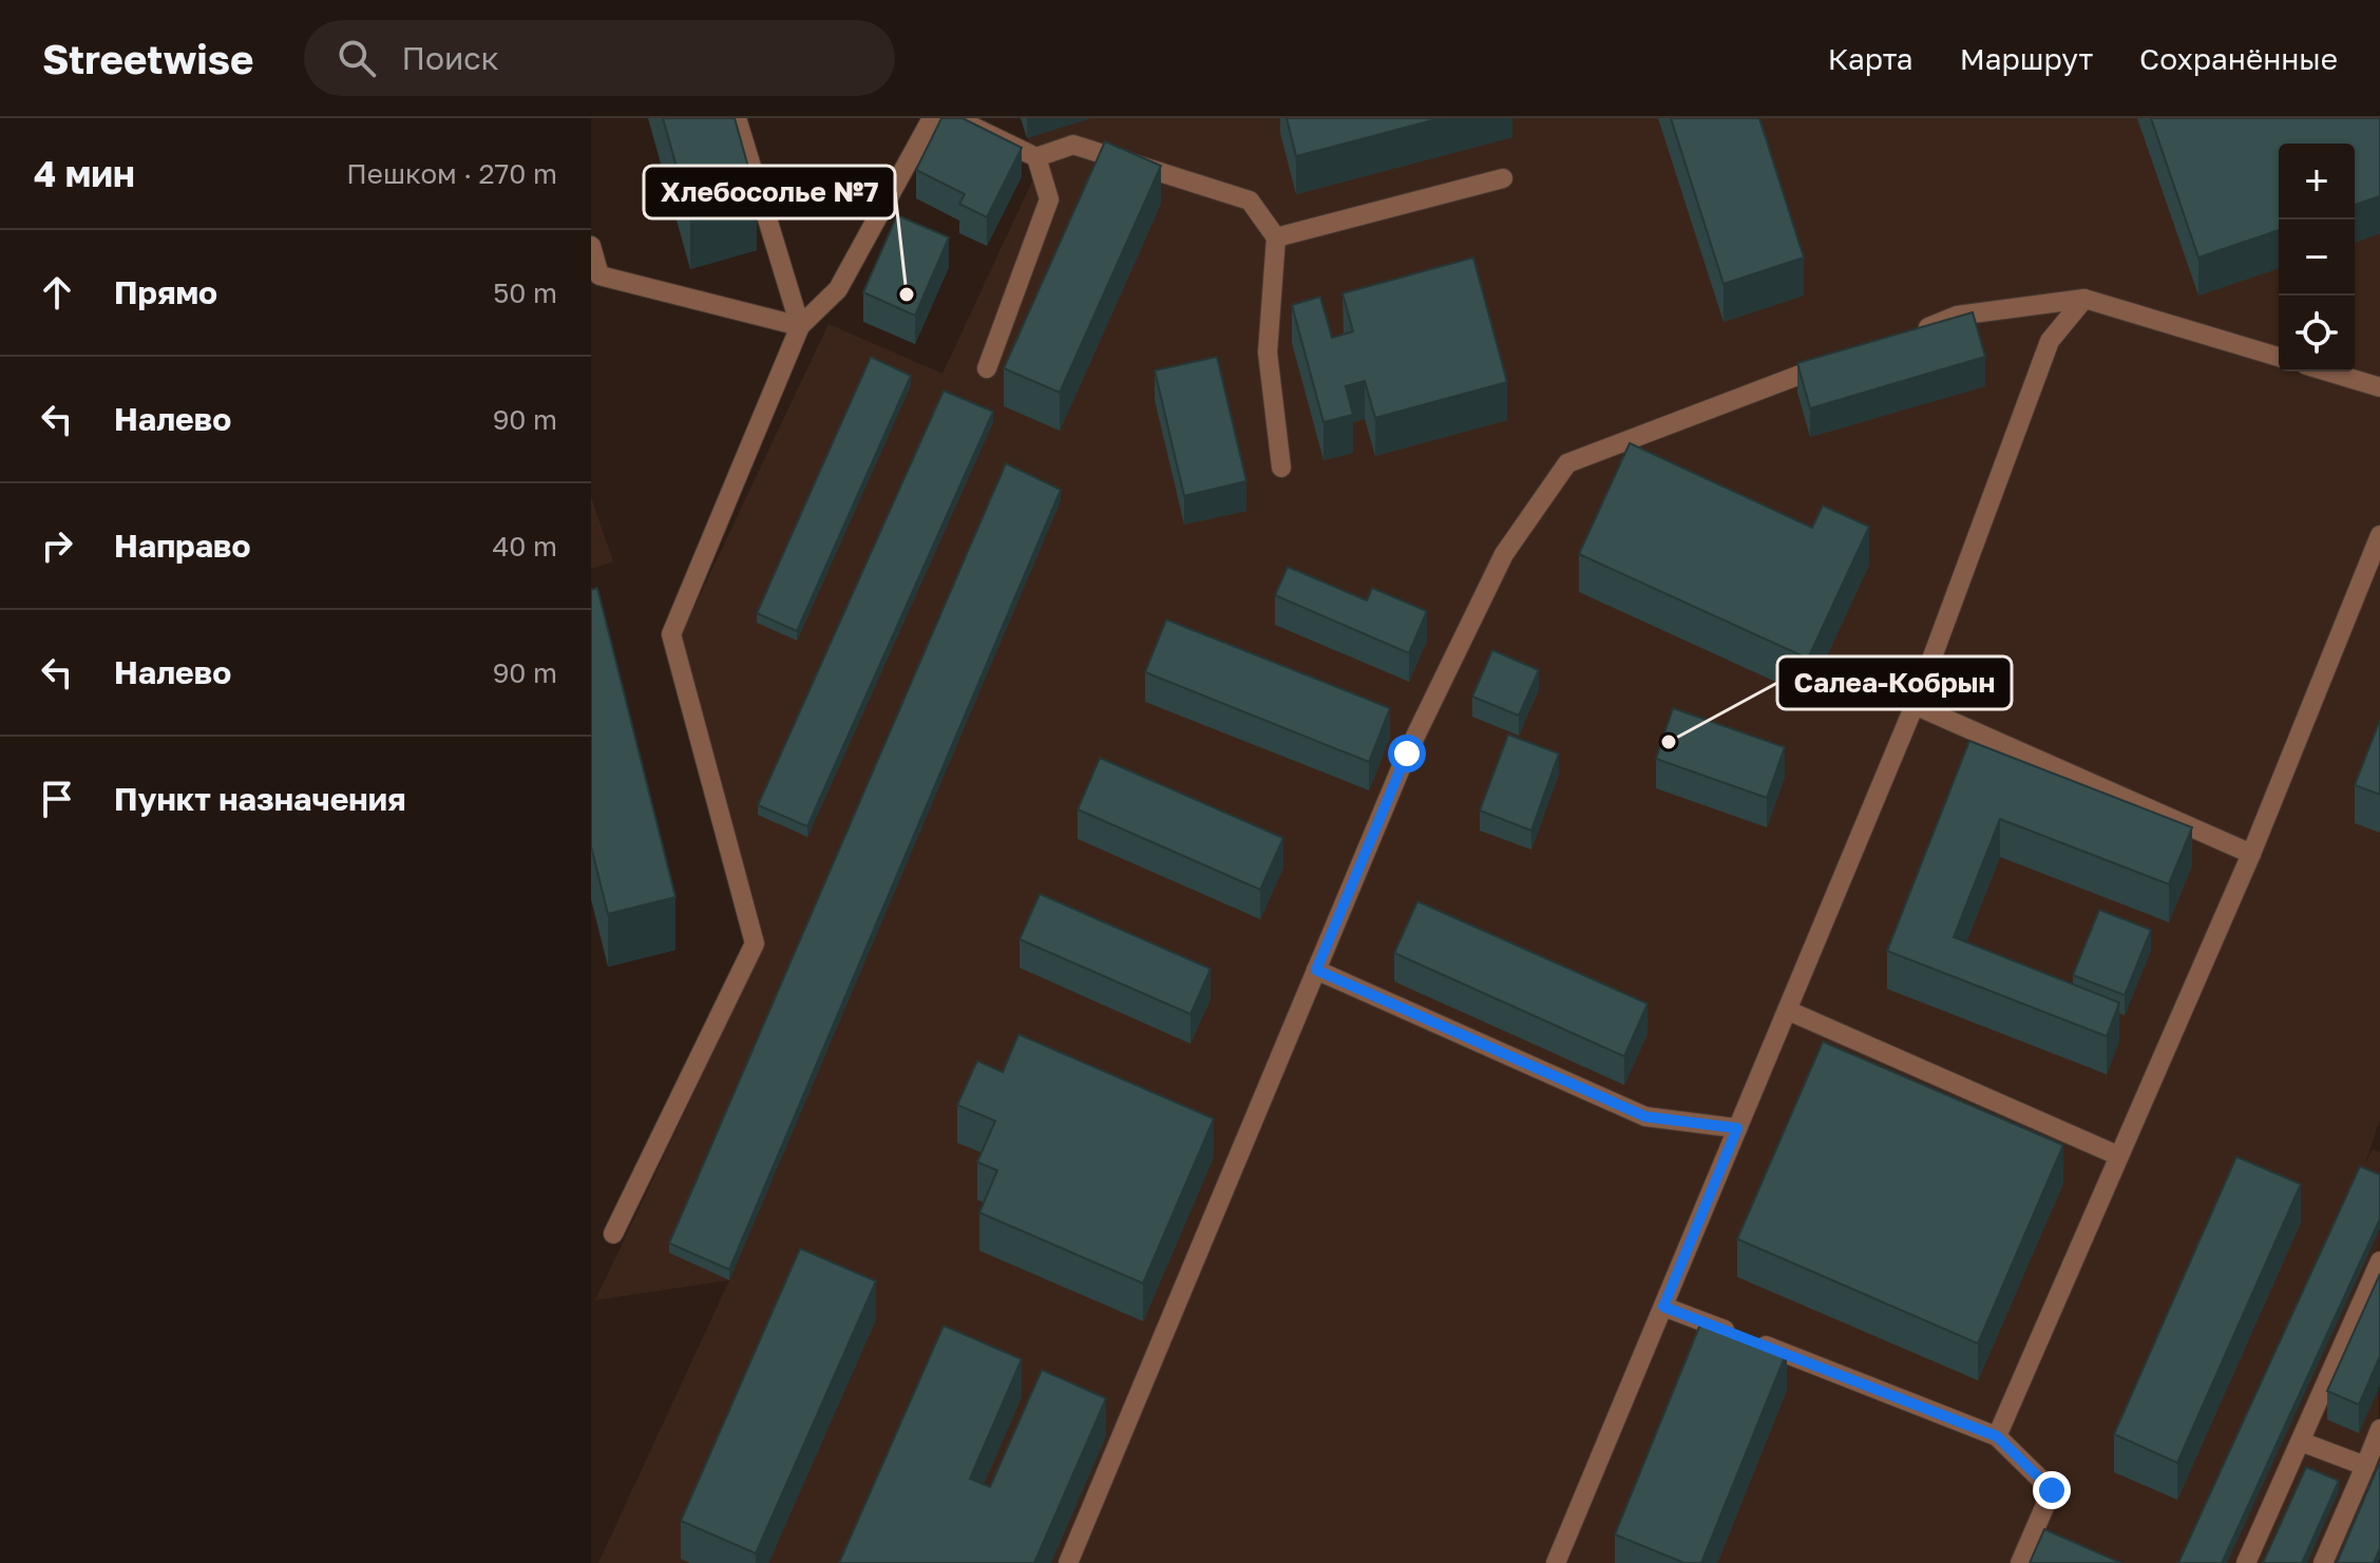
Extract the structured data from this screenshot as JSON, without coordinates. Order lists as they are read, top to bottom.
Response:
{
  "places": ["Хлебосолье №7", "Салеа-Кобрын"],
  "page": {
    "header": "Streetwise",
    "search": "Поиск",
    "nav": ["Карта", "Маршрут", "Сохранённые"],
    "heading": ["4 мин", "Пешком · 270 m"],
    "map_buttons": ["+", "−"],
    "list": [
      ["Прямо", "50 m"],
      ["Налево", "90 m"],
      ["Направо", "40 m"],
      ["Налево", "90 m"],
      "Пункт назначения"
    ]
  }
}
